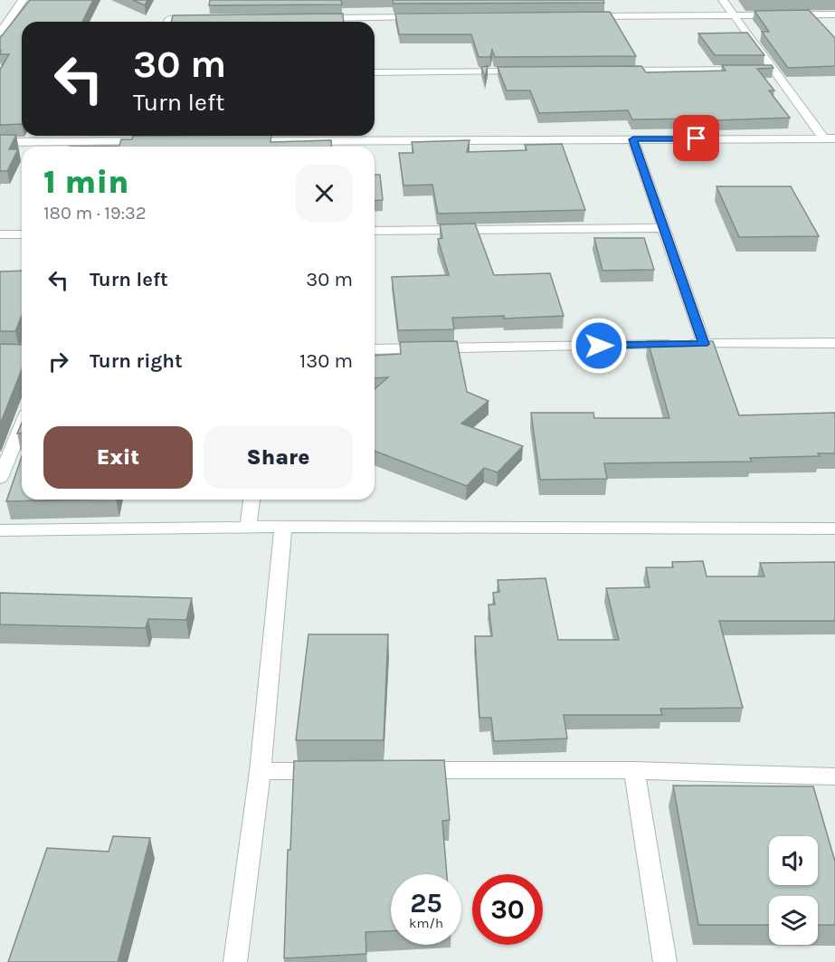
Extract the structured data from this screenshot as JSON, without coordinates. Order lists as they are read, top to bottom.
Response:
{
  "page": {
    "turn": ["30 m", "Turn left"],
    "heading": ["1 min", "180 m · 19:32"],
    "list": [
      {
        "name": "Turn left",
        "value": "30 m"
      },
      {
        "name": "Turn right",
        "value": "130 m"
      }
    ],
    "buttons": ["Exit", "Share"],
    "speed": "25 km/h",
    "limit": "30"
  }
}
